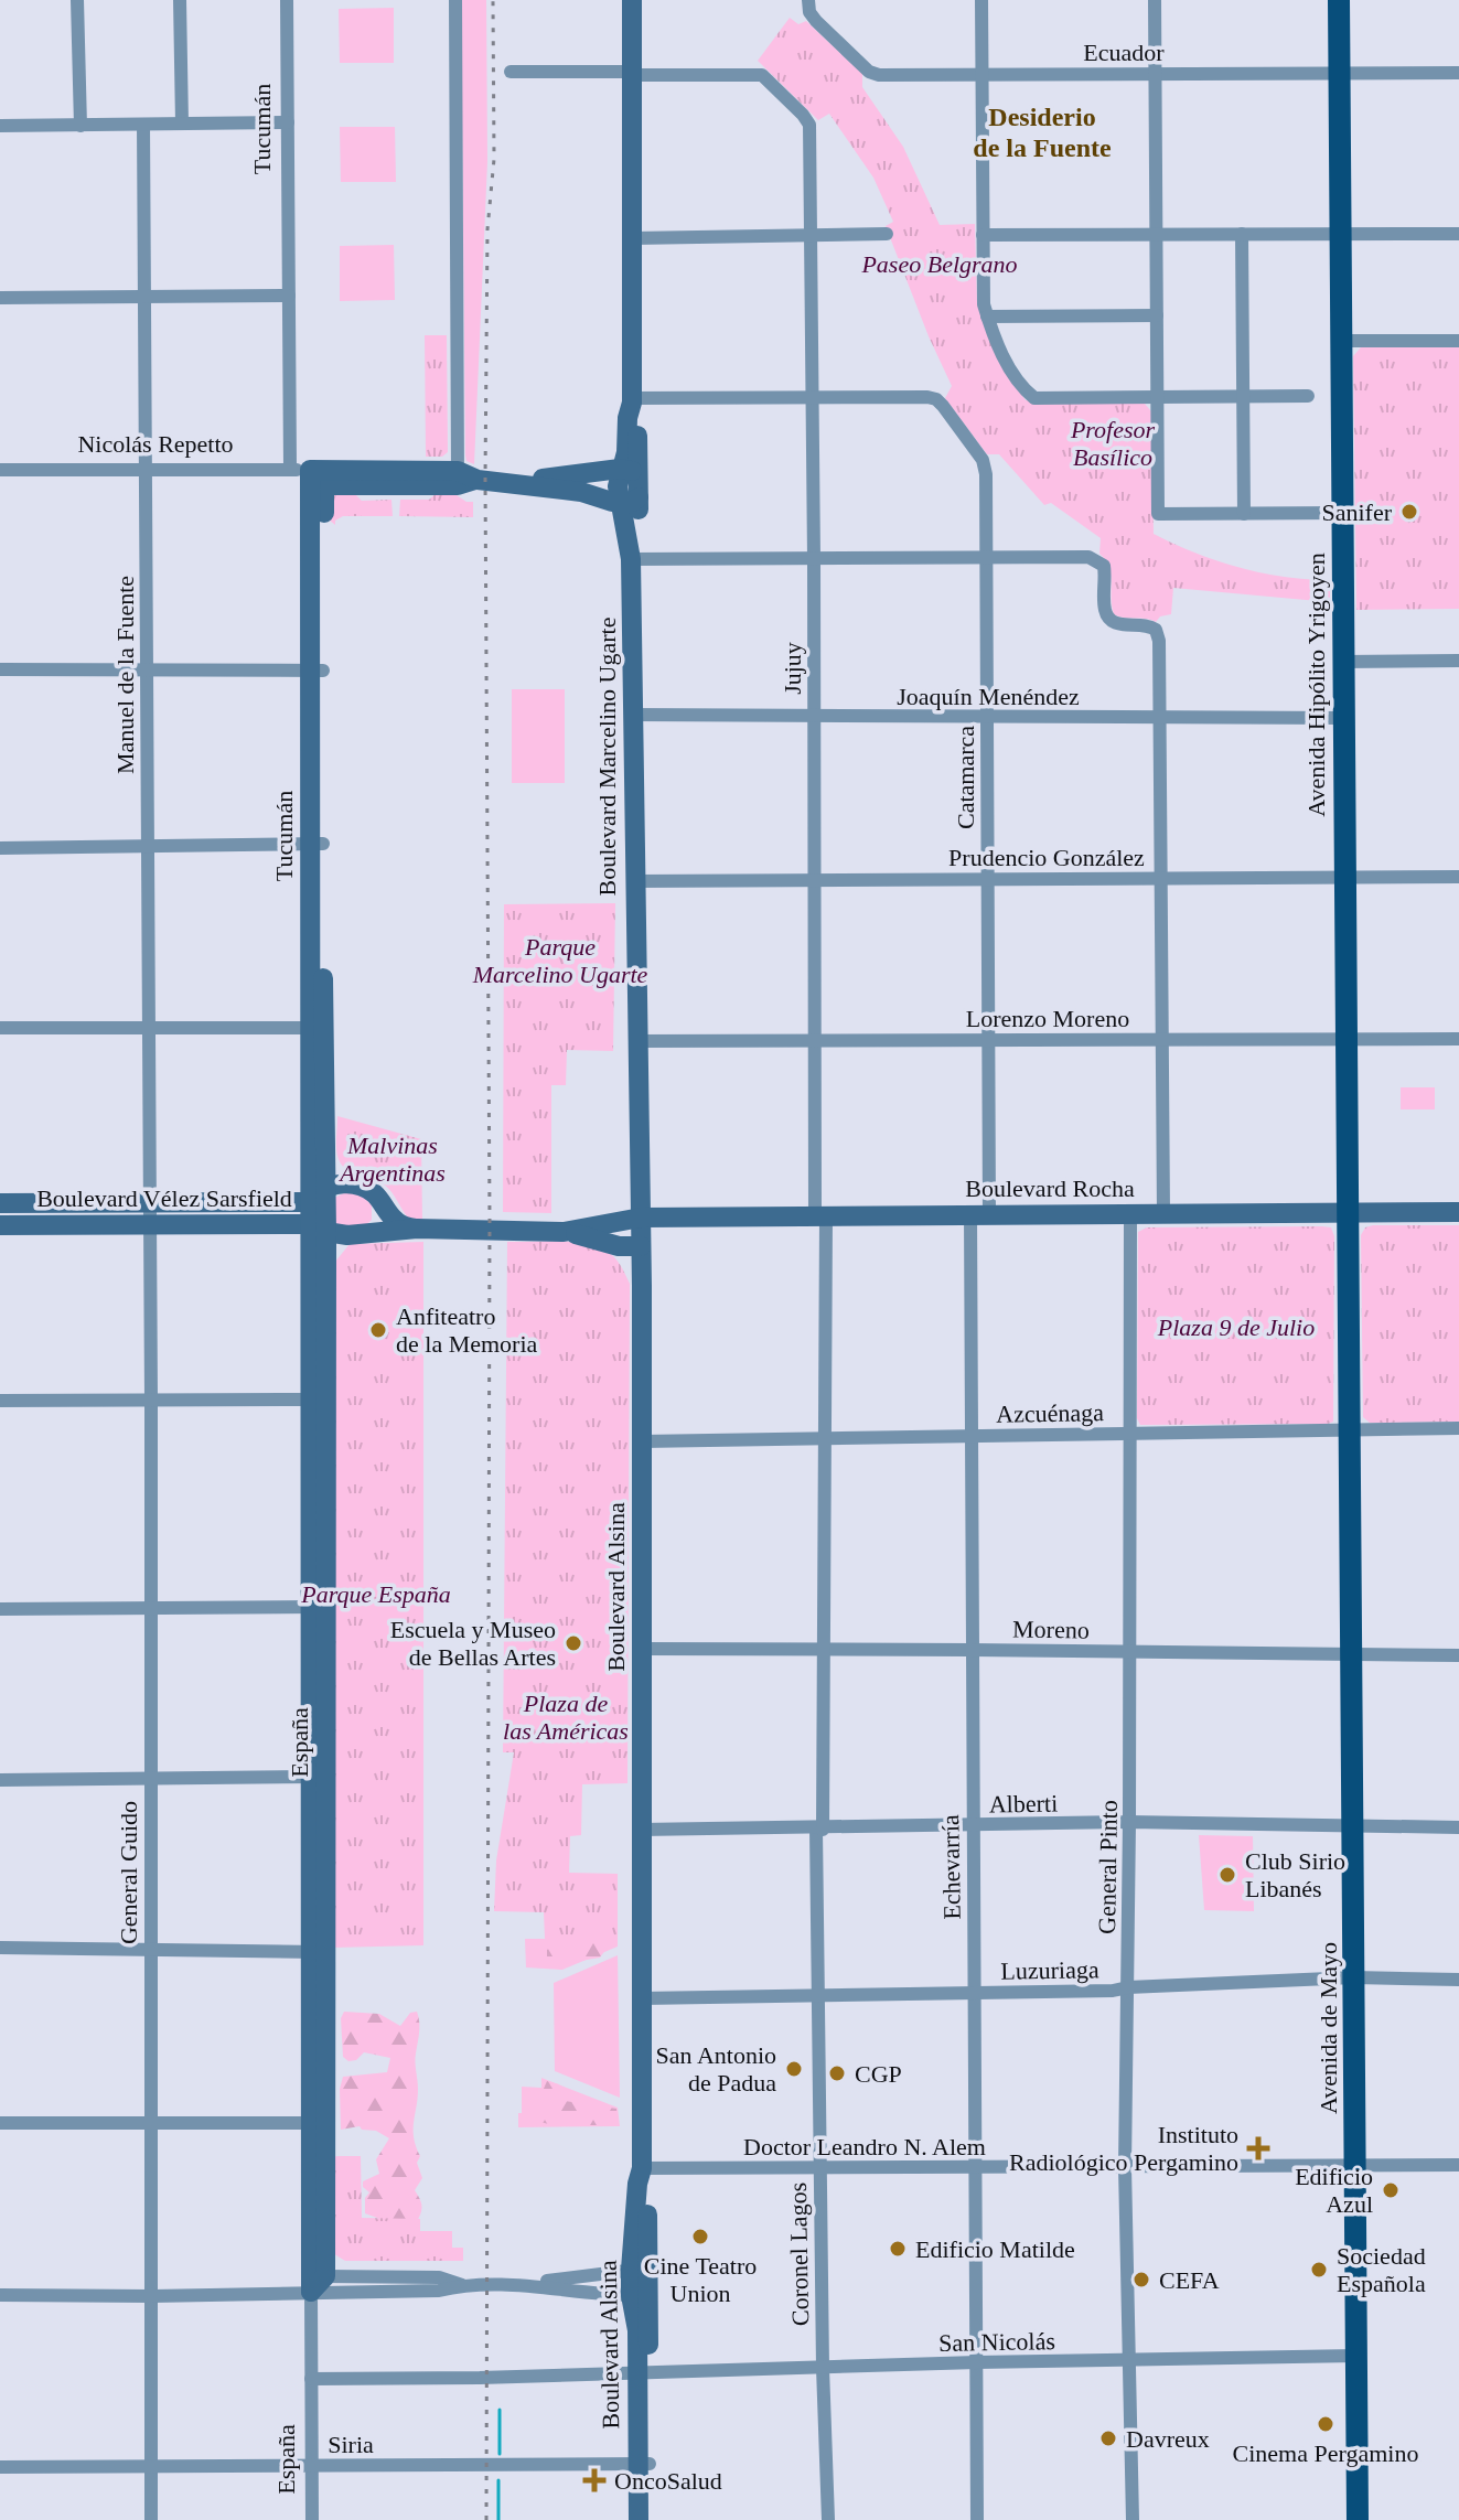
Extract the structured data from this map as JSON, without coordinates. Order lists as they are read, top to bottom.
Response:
{
  "streets": {
    "main road": [
      "Tucumán",
      "Nicolás Repetto",
      "Avenida Hipólito Yrigoyen",
      "Boulevard Marcelino Ugarte",
      "Boulevard Rocha",
      "Boulevard Vélez Sarsfield",
      "Boulevard Alsina",
      "España",
      "Avenida de Mayo"
    ],
    "street": [
      "Ecuador",
      "Jujuy",
      "Manuel de la Fuente",
      "Joaquín Menéndez",
      "Catamarca",
      "Prudencio González",
      "Lorenzo Moreno",
      "Azcuénaga",
      "Moreno",
      "Alberti",
      "Echevarría",
      "General Pinto",
      "General Guido",
      "Luzuriaga",
      "Doctor Leandro N. Alem",
      "Coronel Lagos",
      "San Nicolás",
      "Siria"
    ]
  },
  "crossings": [
    ["Ecuador", "Avenida Hipólito Yrigoyen"],
    ["Tucumán", "Nicolás Repetto"],
    ["Tucumán", "Boulevard Vélez Sarsfield"],
    ["Tucumán", "España"],
    ["Nicolás Repetto", "Manuel de la Fuente"],
    ["Nicolás Repetto", "Boulevard Marcelino Ugarte"],
    ["Jujuy", "Joaquín Menéndez"],
    ["Jujuy", "Boulevard Marcelino Ugarte"],
    ["Jujuy", "Catamarca"],
    ["Jujuy", "Prudencio González"],
    ["Jujuy", "Lorenzo Moreno"],
    ["Jujuy", "Boulevard Rocha"],
    ["Jujuy", "Coronel Lagos"],
    ["Manuel de la Fuente", "Boulevard Vélez Sarsfield"],
    ["Manuel de la Fuente", "General Guido"],
    ["Avenida Hipólito Yrigoyen", "Joaquín Menéndez"],
    ["Avenida Hipólito Yrigoyen", "Prudencio González"],
    ["Avenida Hipólito Yrigoyen", "Lorenzo Moreno"],
    ["Avenida Hipólito Yrigoyen", "Boulevard Rocha"],
    ["Avenida Hipólito Yrigoyen", "Azcuénaga"],
    ["Avenida Hipólito Yrigoyen", "Avenida de Mayo"],
    ["Joaquín Menéndez", "Boulevard Marcelino Ugarte"],
    ["Joaquín Menéndez", "Catamarca"],
    ["Boulevard Marcelino Ugarte", "Prudencio González"],
    ["Boulevard Marcelino Ugarte", "Lorenzo Moreno"],
    ["Boulevard Marcelino Ugarte", "Boulevard Rocha"],
    ["Boulevard Marcelino Ugarte", "Boulevard Alsina"],
    ["Catamarca", "Prudencio González"],
    ["Catamarca", "Lorenzo Moreno"],
    ["Catamarca", "Boulevard Rocha"],
    ["Catamarca", "Echevarría"],
    ["Boulevard Rocha", "Boulevard Vélez Sarsfield"],
    ["Boulevard Rocha", "Boulevard Alsina"],
    ["Boulevard Rocha", "Echevarría"],
    ["Boulevard Rocha", "General Pinto"],
    ["Boulevard Rocha", "Coronel Lagos"],
    ["Boulevard Vélez Sarsfield", "España"],
    ["Boulevard Vélez Sarsfield", "General Guido"],
    ["Azcuénaga", "Boulevard Alsina"],
    ["Azcuénaga", "Echevarría"],
    ["Azcuénaga", "General Pinto"],
    ["Azcuénaga", "Avenida de Mayo"],
    ["Azcuénaga", "Coronel Lagos"],
    ["Boulevard Alsina", "Moreno"],
    ["Boulevard Alsina", "Alberti"],
    ["Boulevard Alsina", "Luzuriaga"],
    ["Boulevard Alsina", "Doctor Leandro N. Alem"],
    ["Boulevard Alsina", "San Nicolás"],
    ["Boulevard Alsina", "Siria"],
    ["Moreno", "Echevarría"],
    ["Moreno", "General Pinto"],
    ["Moreno", "Avenida de Mayo"],
    ["Moreno", "Coronel Lagos"],
    ["España", "San Nicolás"],
    ["España", "Siria"],
    ["Alberti", "Echevarría"],
    ["Alberti", "General Pinto"],
    ["Alberti", "Avenida de Mayo"],
    ["Alberti", "Coronel Lagos"],
    ["Echevarría", "Luzuriaga"],
    ["Echevarría", "Doctor Leandro N. Alem"],
    ["Echevarría", "San Nicolás"],
    ["General Pinto", "Luzuriaga"],
    ["General Pinto", "Doctor Leandro N. Alem"],
    ["General Pinto", "San Nicolás"],
    ["General Guido", "Siria"],
    ["Luzuriaga", "Avenida de Mayo"],
    ["Luzuriaga", "Coronel Lagos"],
    ["Avenida de Mayo", "Doctor Leandro N. Alem"],
    ["Avenida de Mayo", "San Nicolás"],
    ["Doctor Leandro N. Alem", "Coronel Lagos"],
    ["Coronel Lagos", "San Nicolás"]
  ],
  "districts": ["Desiderio de la Fuente"],
  "parks": [
    "Paseo Belgrano",
    "Profesor Basílico",
    "Parque Marcelino Ugarte",
    "Malvinas Argentinas",
    "Plaza 9 de Julio",
    "Parque España",
    "Plaza de las Américas"
  ],
  "places": {
    "other": [
      "Sanifer",
      "Anfiteatro de la Memoria",
      "Escuela y Museo de Bellas Artes",
      "Club Sirio Libanés",
      "San Antonio de Padua",
      "CGP",
      "Edificio Azul",
      "Cine Teatro Union",
      "Edificio Matilde",
      "Sociedad Española",
      "CEFA",
      "Cinema Pergamino",
      "Davreux"
    ],
    "health": ["Instituto Radiológico Pergamino", "OncoSalud"]
  }
}
